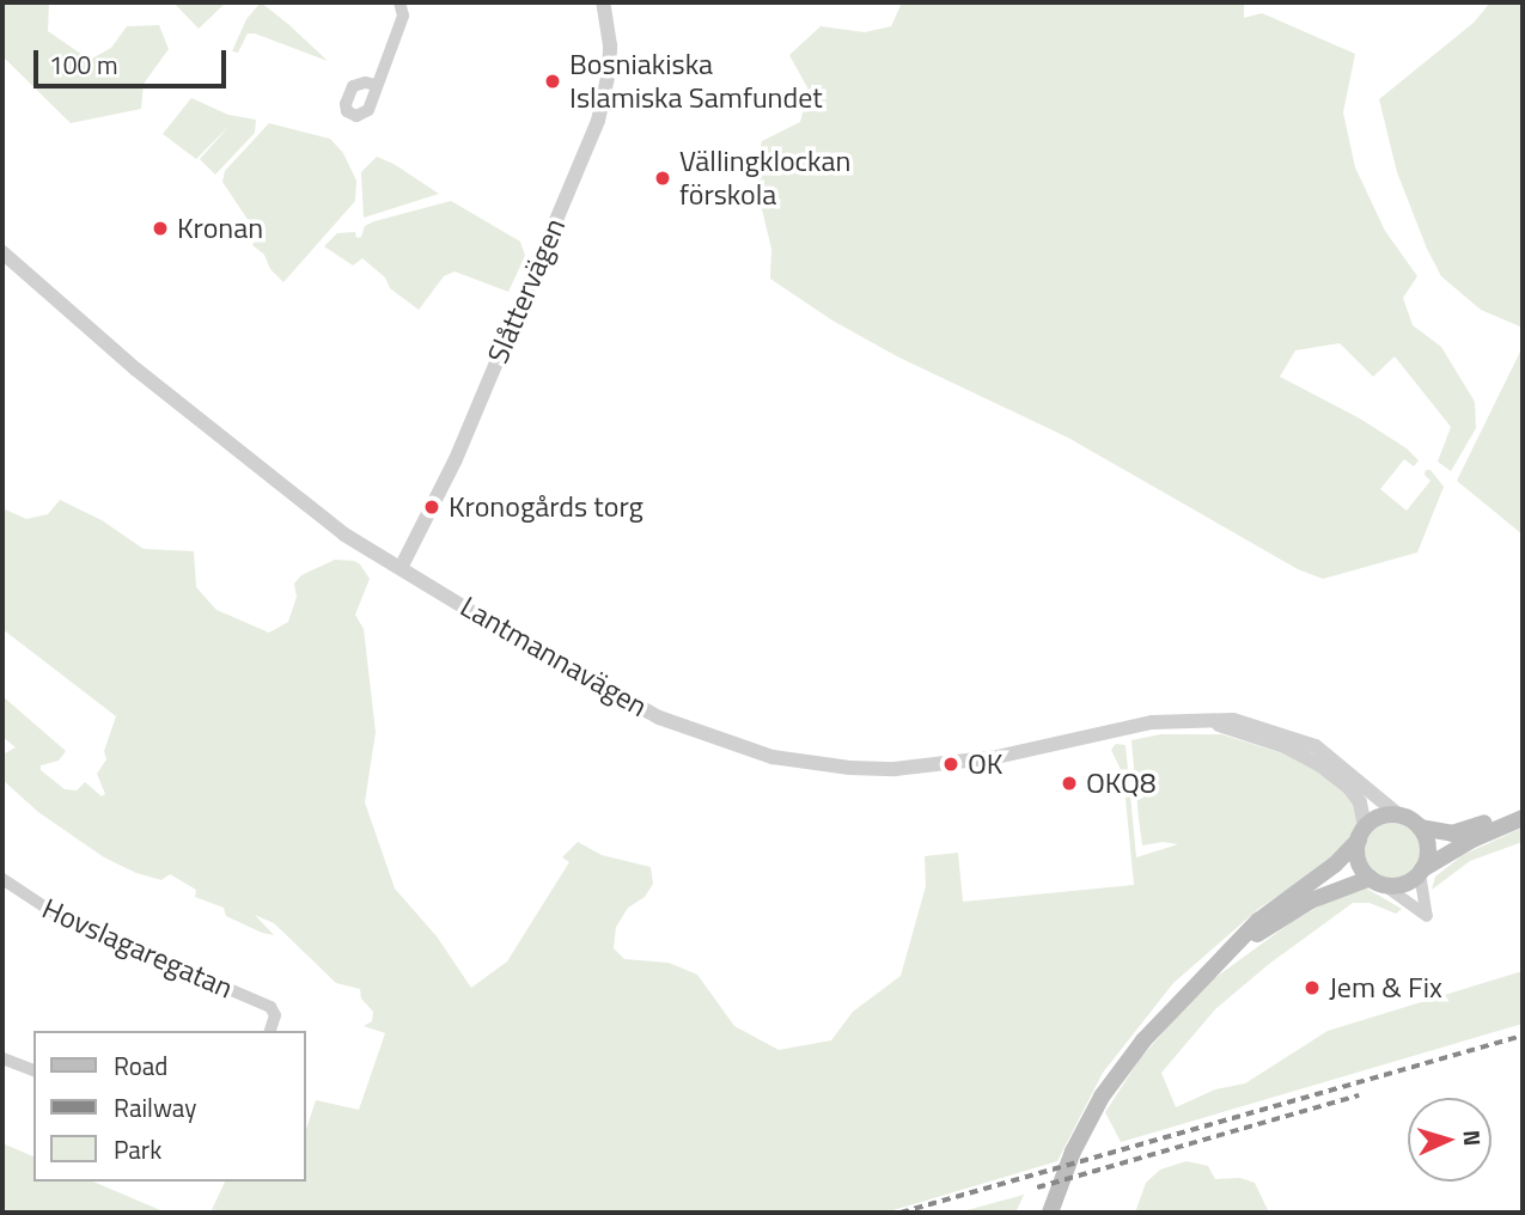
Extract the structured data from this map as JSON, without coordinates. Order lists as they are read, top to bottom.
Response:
{
  "streets": {
    "street": ["Slåttervägen", "Lantmannavägen", "Hovslagaregatan"]
  },
  "crossings": [
    ["Slåttervägen", "Lantmannavägen"]
  ],
  "places": [
    "Bosniakiska Islamiska Samfundet",
    "Vällingklockan förskola",
    "Kronan",
    "Kronogårds torg",
    "OK",
    "OKQ8",
    "Jem & Fix"
  ],
  "legend": ["Road", "Railway", "Park"],
  "scale_bar": "100 m",
  "north": "right"
}
